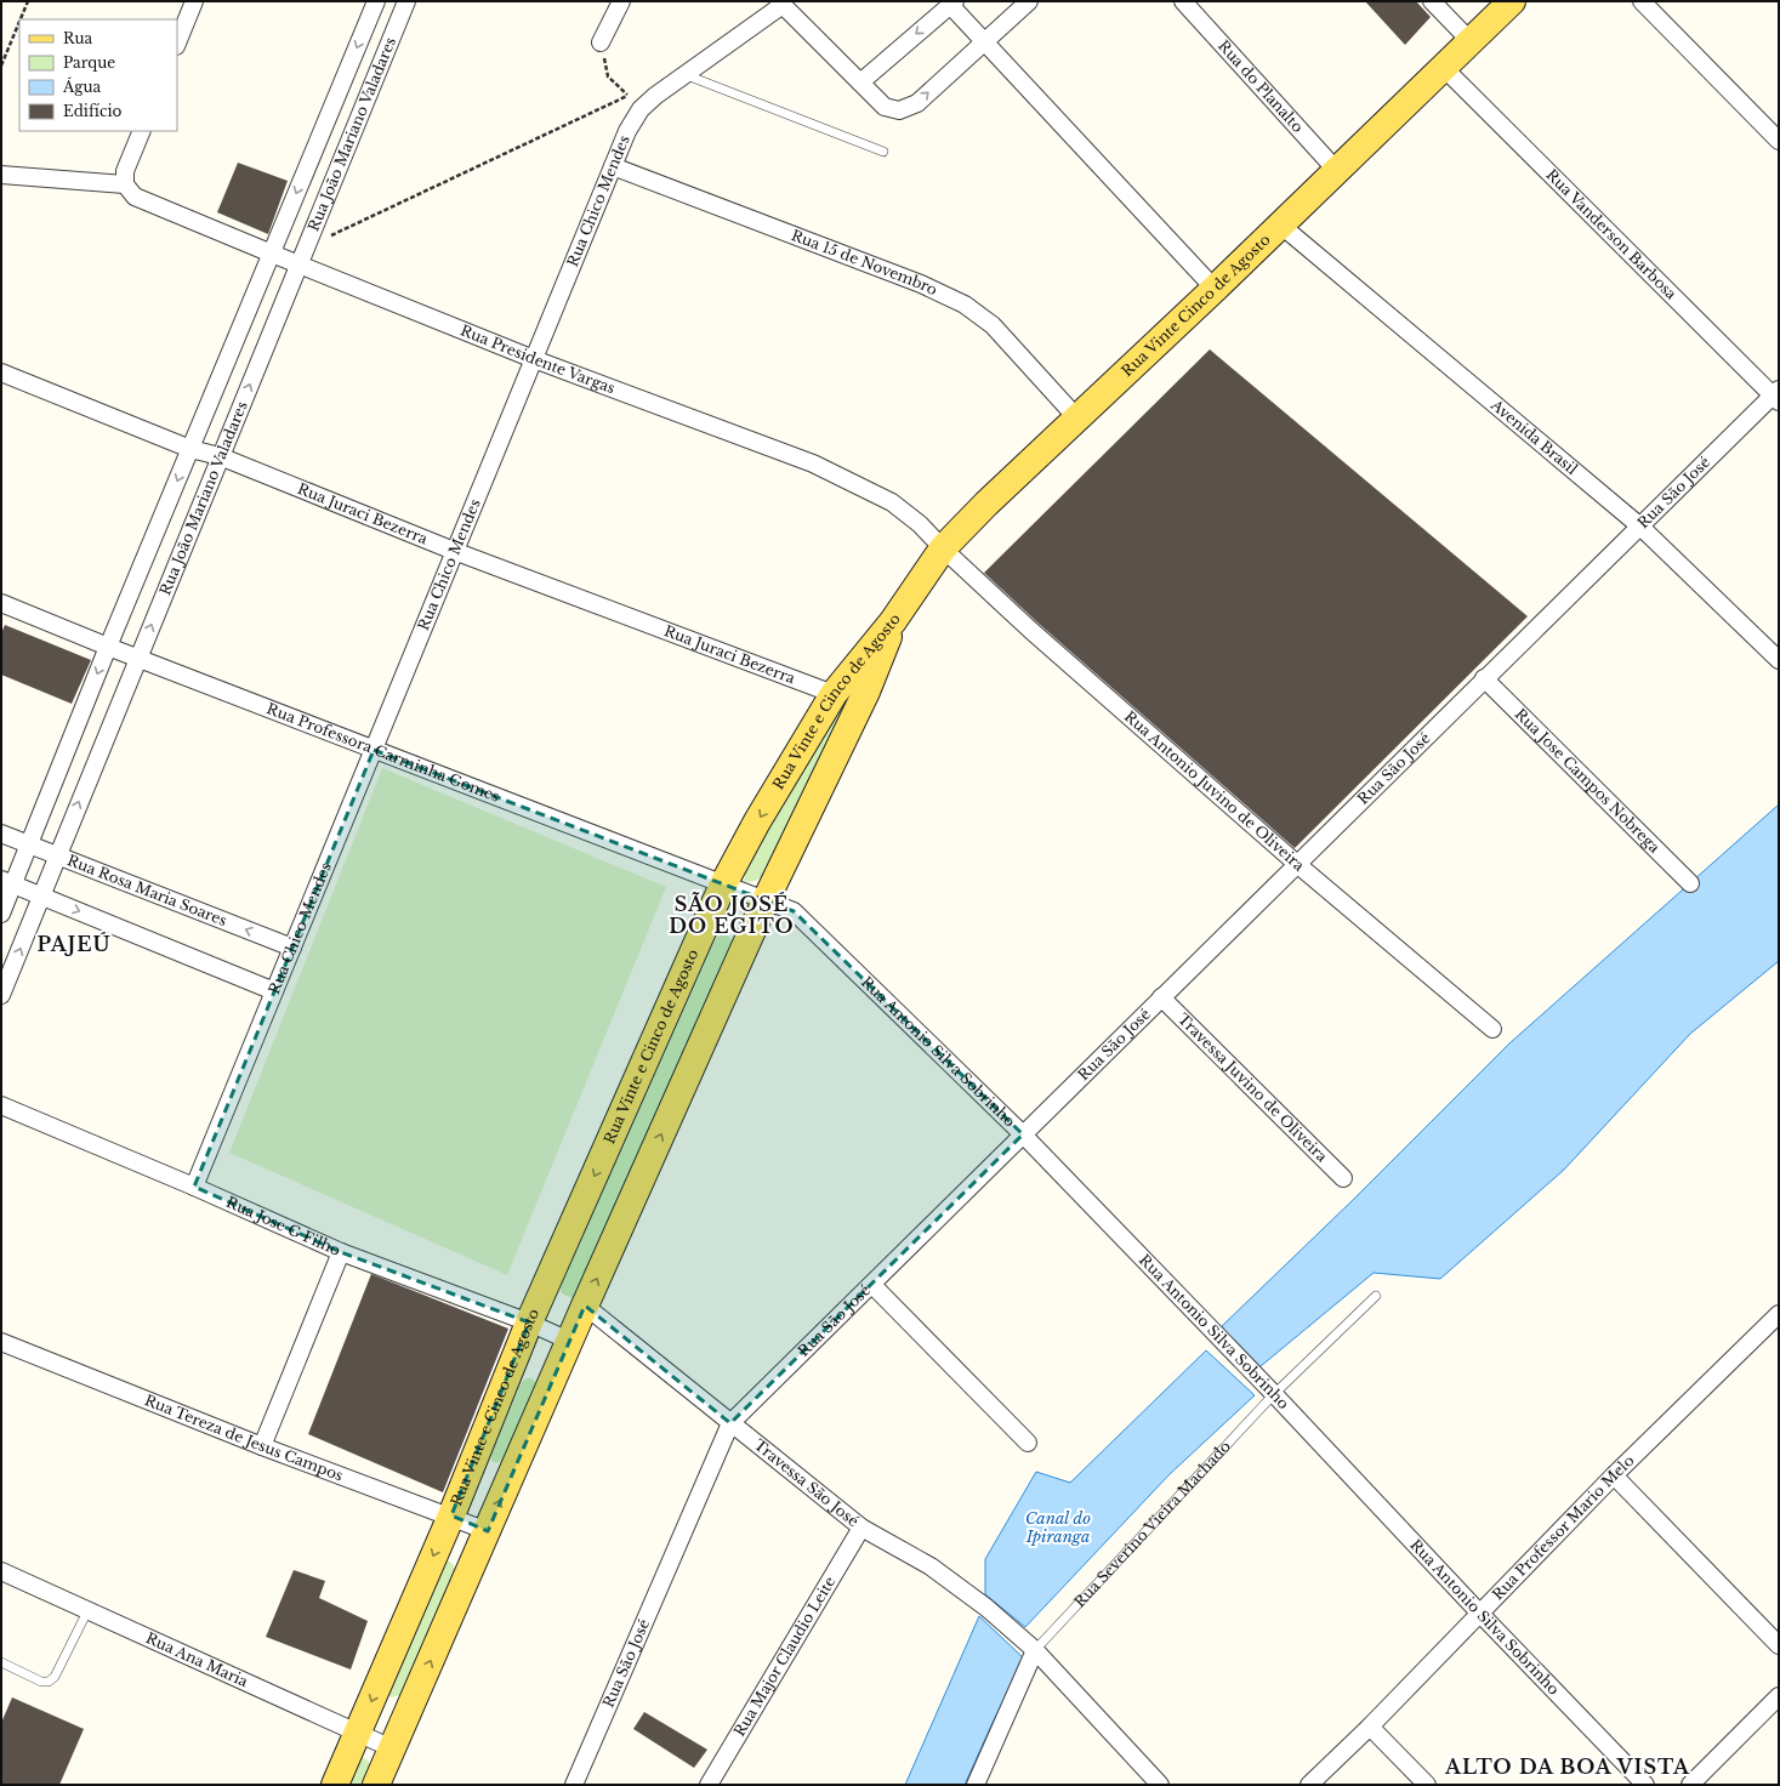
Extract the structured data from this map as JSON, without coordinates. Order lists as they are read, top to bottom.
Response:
{
  "streets": {
    "main road": ["Rua Vinte Cinco de Agosto", "Rua Vinte e Cinco de Agosto"],
    "street": [
      "Rua do Planalto",
      "Rua João Mariano Valadares",
      "Rua Chico Mendes",
      "Rua Vanderson Barbosa",
      "Rua 15 de Novembro",
      "Rua Presidente Vargas",
      "Avenida Brasil",
      "Rua São José",
      "Rua Juraci Bezerra",
      "Rua Professora Carminha Gomes",
      "Rua Jose Campos Nobrega",
      "Rua Antonio Juvino de Oliveira",
      "Rua Rosa Maria Soares",
      "Rua Antonio Silva Sobrinho",
      "Travessa Juvino de Oliveira",
      "Rua Jose G Filho",
      "Rua Tereza de Jesus Campos",
      "Travessa São José",
      "Rua Severino Vieira Machado",
      "Rua Professor Mario Melo",
      "Rua Major Claudio Leite",
      "Rua Ana Maria"
    ]
  },
  "crossings": [
    ["Rua do Planalto", "Rua Vinte Cinco de Agosto"],
    ["Rua João Mariano Valadares", "Rua Presidente Vargas"],
    ["Rua João Mariano Valadares", "Rua Juraci Bezerra"],
    ["Rua João Mariano Valadares", "Rua Professora Carminha Gomes"],
    ["Rua João Mariano Valadares", "Rua Rosa Maria Soares"],
    ["Rua Chico Mendes", "Rua 15 de Novembro"],
    ["Rua Chico Mendes", "Rua Presidente Vargas"],
    ["Rua Chico Mendes", "Rua Juraci Bezerra"],
    ["Rua Chico Mendes", "Rua Professora Carminha Gomes"],
    ["Rua Chico Mendes", "Rua Rosa Maria Soares"],
    ["Rua Chico Mendes", "Rua Jose G Filho"],
    ["Rua Vanderson Barbosa", "Rua Vinte Cinco de Agosto"],
    ["Rua Vanderson Barbosa", "Rua São José"],
    ["Rua 15 de Novembro", "Rua Vinte Cinco de Agosto"],
    ["Rua Vinte Cinco de Agosto", "Rua Presidente Vargas"],
    ["Rua Vinte Cinco de Agosto", "Avenida Brasil"],
    ["Rua Vinte Cinco de Agosto", "Rua Vinte e Cinco de Agosto"],
    ["Rua Vinte Cinco de Agosto", "Rua Antonio Juvino de Oliveira"],
    ["Rua Presidente Vargas", "Rua Antonio Juvino de Oliveira"],
    ["Avenida Brasil", "Rua São José"],
    ["Rua São José", "Rua Jose Campos Nobrega"],
    ["Rua São José", "Rua Antonio Juvino de Oliveira"],
    ["Rua São José", "Rua Antonio Silva Sobrinho"],
    ["Rua São José", "Travessa Juvino de Oliveira"],
    ["Rua São José", "Travessa São José"],
    ["Rua Juraci Bezerra", "Rua Vinte e Cinco de Agosto"],
    ["Rua Vinte e Cinco de Agosto", "Rua Professora Carminha Gomes"],
    ["Rua Vinte e Cinco de Agosto", "Rua Antonio Silva Sobrinho"],
    ["Rua Vinte e Cinco de Agosto", "Rua Jose G Filho"],
    ["Rua Vinte e Cinco de Agosto", "Rua Tereza de Jesus Campos"],
    ["Rua Vinte e Cinco de Agosto", "Travessa São José"],
    ["Rua Vinte e Cinco de Agosto", "Rua Ana Maria"],
    ["Rua Professora Carminha Gomes", "Rua Antonio Silva Sobrinho"],
    ["Rua Antonio Silva Sobrinho", "Rua Severino Vieira Machado"],
    ["Rua Antonio Silva Sobrinho", "Rua Professor Mario Melo"],
    ["Travessa São José", "Rua Severino Vieira Machado"],
    ["Travessa São José", "Rua Major Claudio Leite"]
  ],
  "districts": ["SÃO JOSÉ DO EGITO", "PAJEÚ", "ALTO DA BOA VISTA"],
  "water": ["Canal do Ipiranga"],
  "legend": [
    "Rua",
    "Parque",
    "Água",
    "Edifício"
  ]
}
